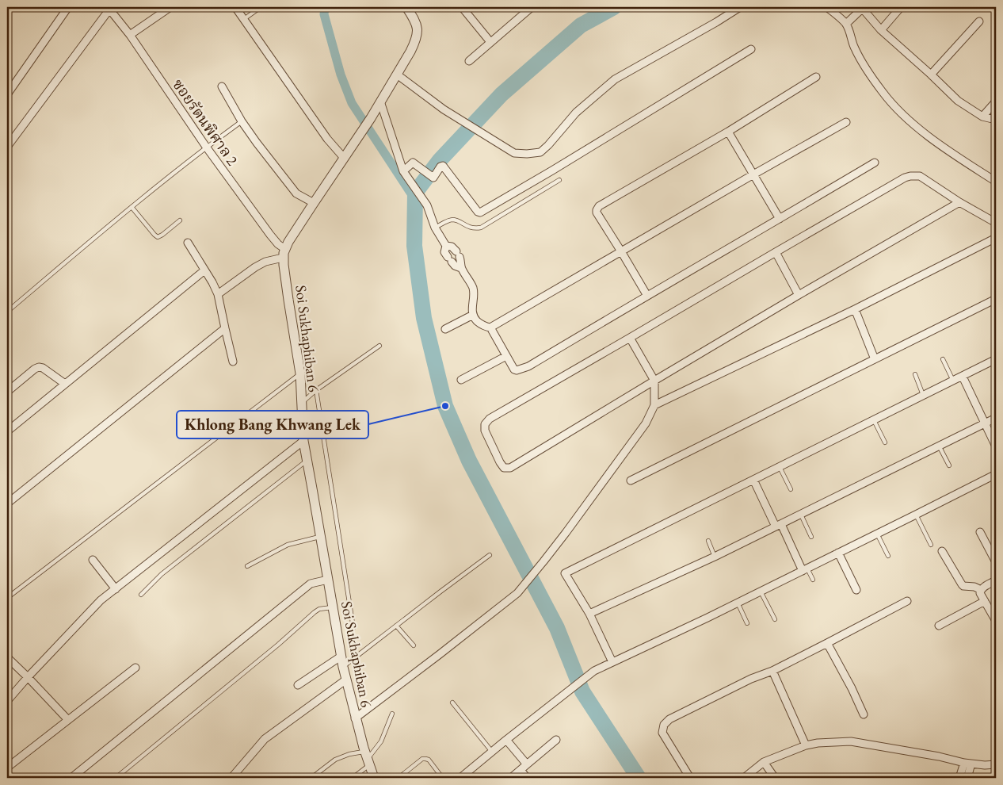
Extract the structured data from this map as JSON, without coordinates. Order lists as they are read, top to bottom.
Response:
{
  "streets": {
    "street": ["ซอยรัตนพิศาล 2", "Soi Sukhaphiban 6"]
  },
  "crossings": [
    ["ซอยรัตนพิศาล 2", "Soi Sukhaphiban 6"]
  ],
  "places": ["Khlong Bang Khwang Lek"]
}
